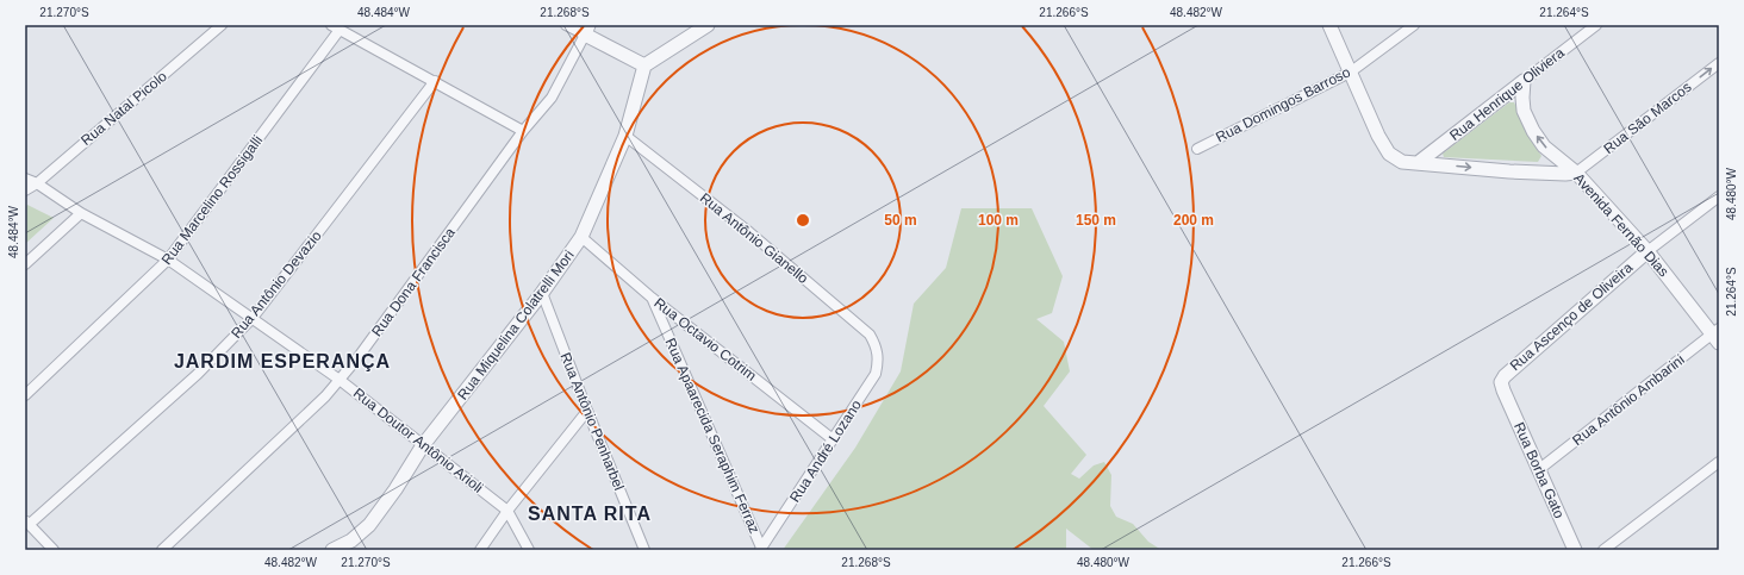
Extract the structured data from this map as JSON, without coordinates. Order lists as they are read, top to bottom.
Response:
{
  "streets": {
    "street": [
      "Rua Henrique Oliviera",
      "Rua Domingos Barroso",
      "Rua Natal Picolo",
      "Rua São Marcos",
      "Rua Marcelino Rossigalli",
      "Avenida Fernão Dias",
      "Rua Antônio Gianello",
      "Rua Dona Francisca",
      "Rua Antônio Devazio",
      "Rua Ascenço de Oliveira",
      "Rua Miquelina Colatrelli Mori",
      "Rua Octavio Cotrim",
      "Rua Antônio Ambarini",
      "Rua Antônio Penharbel",
      "Rua Apaarecida Seraphim Ferraz",
      "Rua Doutor Antônio Arioli",
      "Rua André Lozano",
      "Rua Borba Gato"
    ]
  },
  "crossings": [
    ["Rua Henrique Oliviera", "Avenida Fernão Dias"],
    ["Rua Natal Picolo", "Rua Doutor Antônio Arioli"],
    ["Rua São Marcos", "Avenida Fernão Dias"],
    ["Rua Marcelino Rossigalli", "Rua Doutor Antônio Arioli"],
    ["Avenida Fernão Dias", "Rua Ascenço de Oliveira"],
    ["Avenida Fernão Dias", "Rua Antônio Ambarini"],
    ["Rua Antônio Gianello", "Rua Miquelina Colatrelli Mori"],
    ["Rua Antônio Gianello", "Rua André Lozano"],
    ["Rua Dona Francisca", "Rua Doutor Antônio Arioli"],
    ["Rua Antônio Devazio", "Rua Doutor Antônio Arioli"],
    ["Rua Ascenço de Oliveira", "Rua Borba Gato"],
    ["Rua Miquelina Colatrelli Mori", "Rua Octavio Cotrim"],
    ["Rua Miquelina Colatrelli Mori", "Rua Antônio Penharbel"],
    ["Rua Miquelina Colatrelli Mori", "Rua Doutor Antônio Arioli"],
    ["Rua Octavio Cotrim", "Rua Apaarecida Seraphim Ferraz"],
    ["Rua Octavio Cotrim", "Rua André Lozano"],
    ["Rua Antônio Ambarini", "Rua Borba Gato"],
    ["Rua Apaarecida Seraphim Ferraz", "Rua André Lozano"]
  ],
  "one_way": ["Rua São Marcos"],
  "districts": ["JARDIM ESPERANÇA", "SANTA RITA"],
  "coordinates": [
    "21.270°S",
    "48.484°W",
    "21.268°S",
    "21.266°S",
    "48.482°W",
    "21.264°S",
    "48.480°W"
  ],
  "rings": [
    "50 m",
    "100 m",
    "150 m",
    "200 m"
  ]
}
